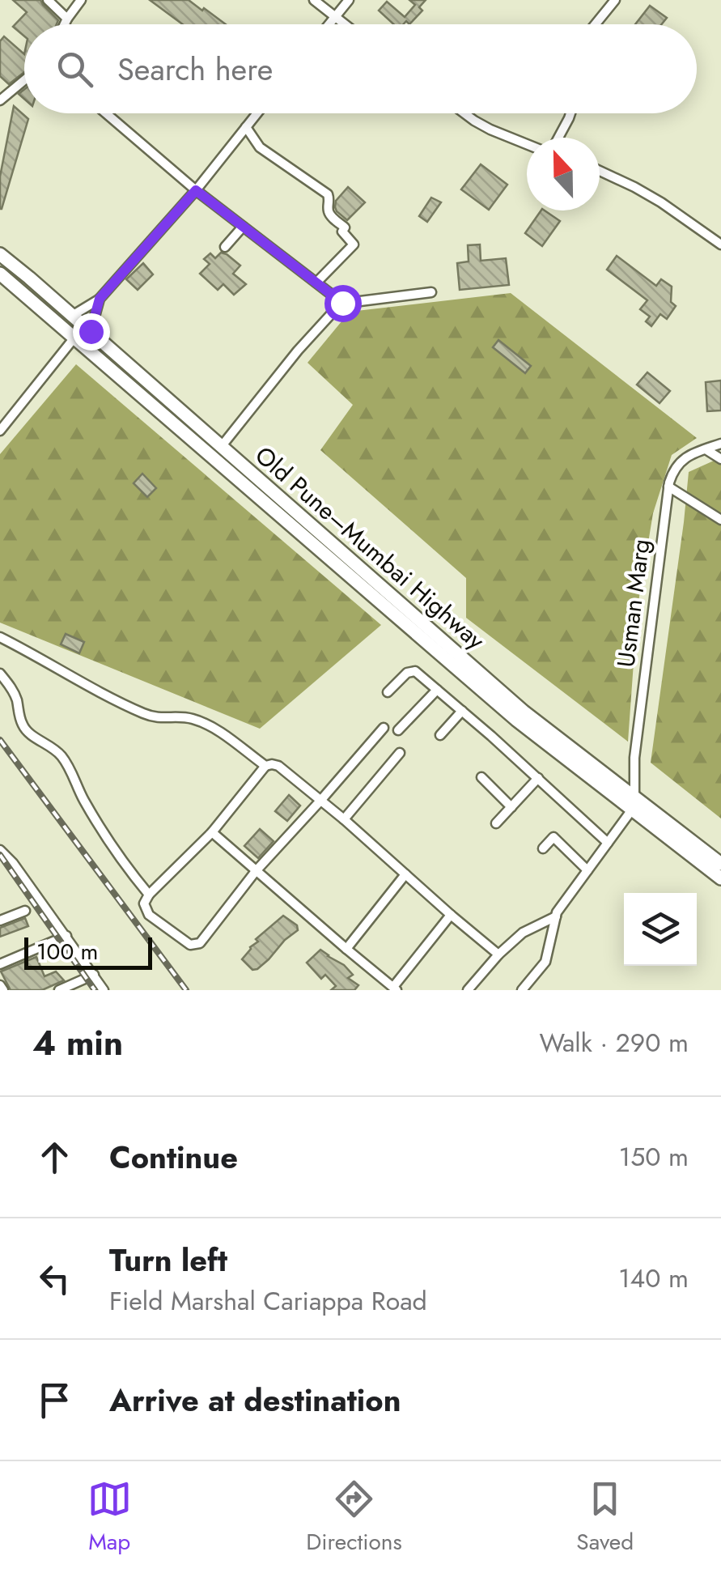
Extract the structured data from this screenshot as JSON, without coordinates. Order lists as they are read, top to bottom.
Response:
{
  "streets": {
    "highway": ["Old Pune–Mumbai Highway"],
    "street": ["Usman Marg"]
  },
  "crossings": [
    ["Old Pune–Mumbai Highway", "Usman Marg"]
  ],
  "scale_bar": "100 m",
  "north": "top",
  "page": {
    "search": "Search here",
    "scale": "100 m",
    "heading": ["4 min", "Walk · 290 m"],
    "list": [
      ["Continue", "150 m"],
      ["Turn left", "Field Marshal Cariappa Road", "140 m"],
      "Arrive at destination"
    ],
    "nav": ["Map", "Directions", "Saved"]
  }
}
